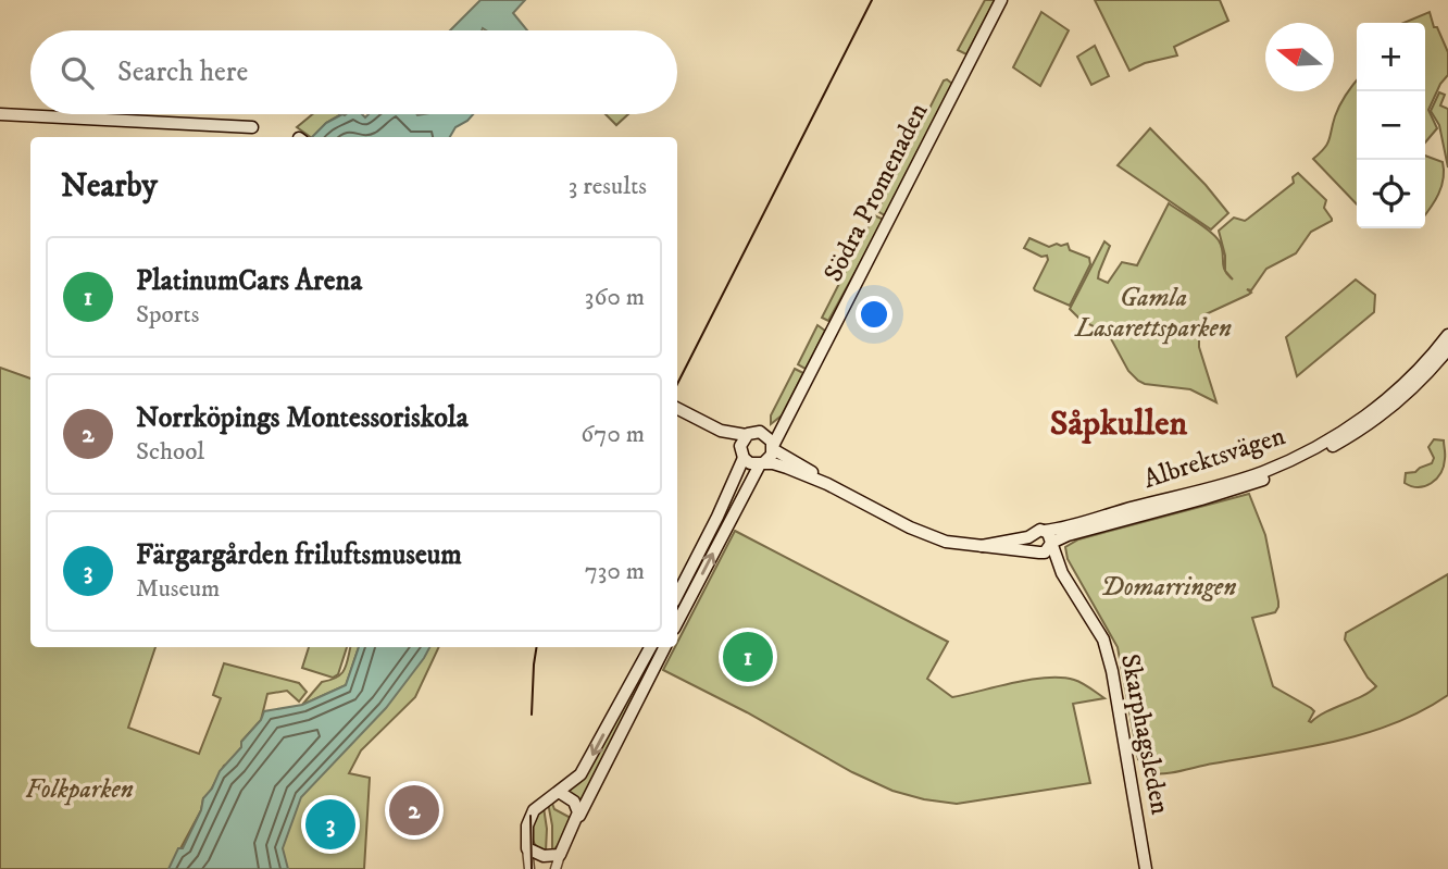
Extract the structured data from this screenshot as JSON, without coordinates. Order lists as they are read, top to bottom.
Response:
{
  "streets": {
    "main road": ["Södra Promenaden", "Albrektsvägen", "Skarphagsleden"]
  },
  "crossings": [
    ["Albrektsvägen", "Skarphagsleden"]
  ],
  "districts": ["Såpkullen"],
  "parks": ["Gamla Lasarettsparken", "Domarringen", "Folkparken"],
  "north": "left",
  "page": {
    "map_buttons": ["+", "−"],
    "search": "Search here",
    "heading": ["Nearby", "3 results"],
    "list": [
      {
        "mark": "1",
        "name": "PlatinumCars Arena",
        "note": "Sports",
        "value": "360 m"
      },
      {
        "mark": "2",
        "name": "Norrköpings Montessoriskola",
        "note": "School",
        "value": "670 m"
      },
      {
        "mark": "3",
        "name": "Färgargården friluftsmuseum",
        "note": "Museum",
        "value": "730 m"
      }
    ],
    "pins": ["1", "2", "3"]
  }
}
